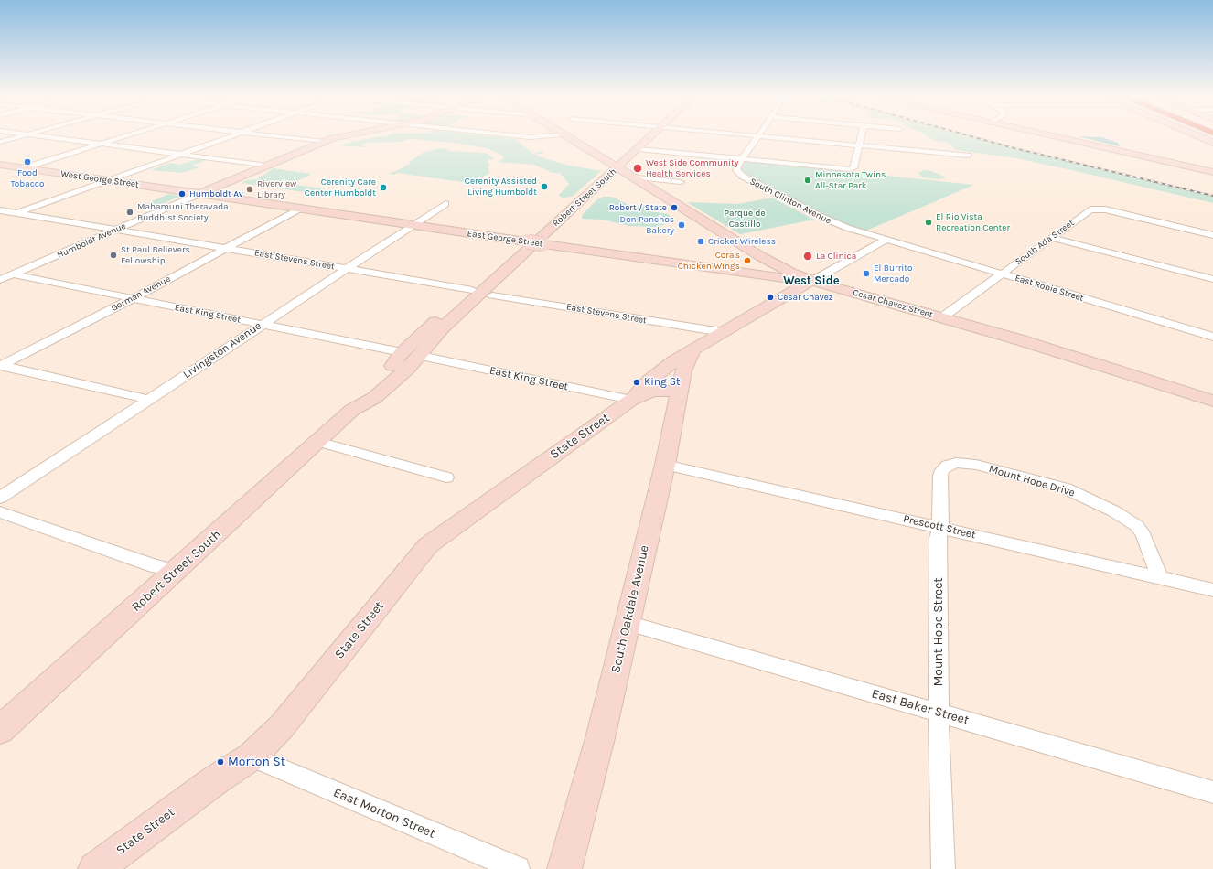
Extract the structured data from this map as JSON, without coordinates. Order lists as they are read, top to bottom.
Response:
{
  "streets": {
    "main road": [
      "West George Street",
      "Robert Street South",
      "East George Street",
      "Humboldt Avenue",
      "Cesar Chavez Street",
      "State Street",
      "South Oakdale Avenue"
    ],
    "street": [
      "South Clinton Avenue",
      "South Ada Street",
      "East Stevens Street",
      "East Robie Street",
      "Gorman Avenue",
      "East King Street",
      "Livingston Avenue",
      "Mount Hope Drive",
      "Prescott Street",
      "Mount Hope Street",
      "East Baker Street",
      "East Morton Street"
    ]
  },
  "crossings": [
    ["West George Street", "East George Street"],
    ["West George Street", "Humboldt Avenue"],
    ["Robert Street South", "Cesar Chavez Street"],
    ["Robert Street South", "East King Street"],
    ["South Clinton Avenue", "East Robie Street"],
    ["South Clinton Avenue", "State Street"],
    ["East George Street", "Humboldt Avenue"],
    ["East George Street", "Gorman Avenue"],
    ["East George Street", "Cesar Chavez Street"],
    ["East George Street", "Livingston Avenue"],
    ["East George Street", "State Street"],
    ["Humboldt Avenue", "East Stevens Street"],
    ["Humboldt Avenue", "East King Street"],
    ["South Ada Street", "East Robie Street"],
    ["South Ada Street", "Cesar Chavez Street"],
    ["East Stevens Street", "Gorman Avenue"],
    ["East Stevens Street", "Livingston Avenue"],
    ["East Stevens Street", "State Street"],
    ["East Robie Street", "State Street"],
    ["Gorman Avenue", "East King Street"],
    ["Cesar Chavez Street", "State Street"],
    ["East King Street", "Livingston Avenue"],
    ["East King Street", "State Street"],
    ["State Street", "South Oakdale Avenue"],
    ["State Street", "East Morton Street"],
    ["Mount Hope Drive", "Prescott Street"],
    ["Mount Hope Drive", "Mount Hope Street"],
    ["Prescott Street", "South Oakdale Avenue"],
    ["Prescott Street", "Mount Hope Street"],
    ["South Oakdale Avenue", "East Baker Street"],
    ["Mount Hope Street", "East Baker Street"]
  ],
  "districts": ["West Side"],
  "parks": ["Parque de Castillo"],
  "places": [
    "Food Tobacco",
    "West Side Community Health Services",
    "Minnesota Twins All-Star Park",
    "Cerenity Assisted Living Humboldt",
    "Cerenity Care Center Humboldt",
    "Riverview Library",
    "Humboldt Av",
    "Robert / State",
    "Mahamuni Theravada Buddhist Society",
    "El Rio Vista Recreation Center",
    "Don Panchos Bakery",
    "Cricket Wireless",
    "St Paul Believers Fellowship",
    "La Clinica",
    "Cora's Chicken Wings",
    "El Burrito Mercado",
    "Cesar Chavez",
    "King St",
    "Morton St"
  ]
}
